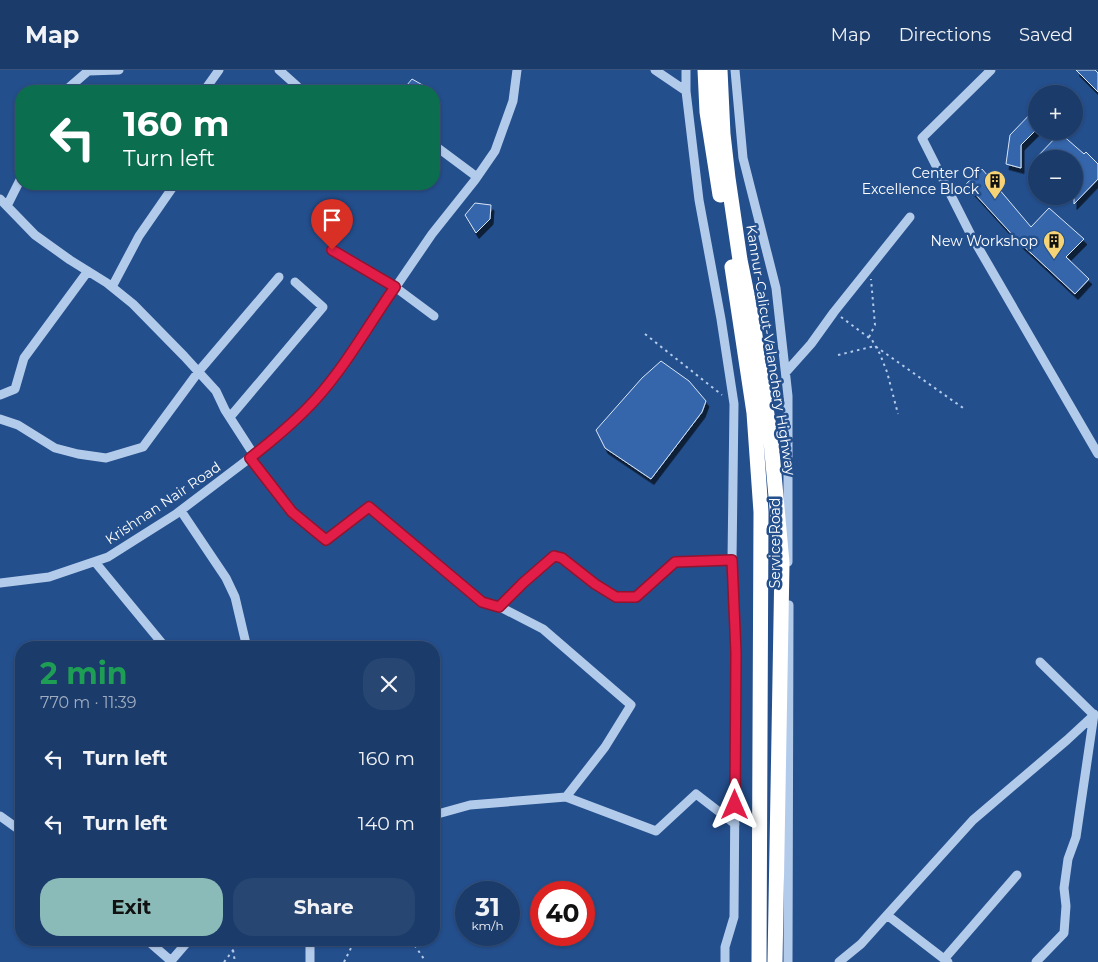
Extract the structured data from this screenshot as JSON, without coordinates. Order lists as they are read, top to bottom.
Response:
{
  "streets": {
    "highway": ["Kannur-Calicut-Valanchery Highway"],
    "street": ["Krishnan Nair Road", "Service Road"]
  },
  "places": {
    "building": ["Center Of Excellence Block", "New Workshop"]
  },
  "page": {
    "header": "Map",
    "nav": ["Map", "Directions", "Saved"],
    "map_buttons": ["+", "−"],
    "turn": ["160 m", "Turn left"],
    "heading": ["2 min", "770 m · 11:39"],
    "list": [
      {
        "name": "Turn left",
        "value": "160 m"
      },
      {
        "name": "Turn left",
        "value": "140 m"
      }
    ],
    "buttons": ["Exit", "Share"],
    "speed": "31 km/h",
    "limit": "40"
  }
}
